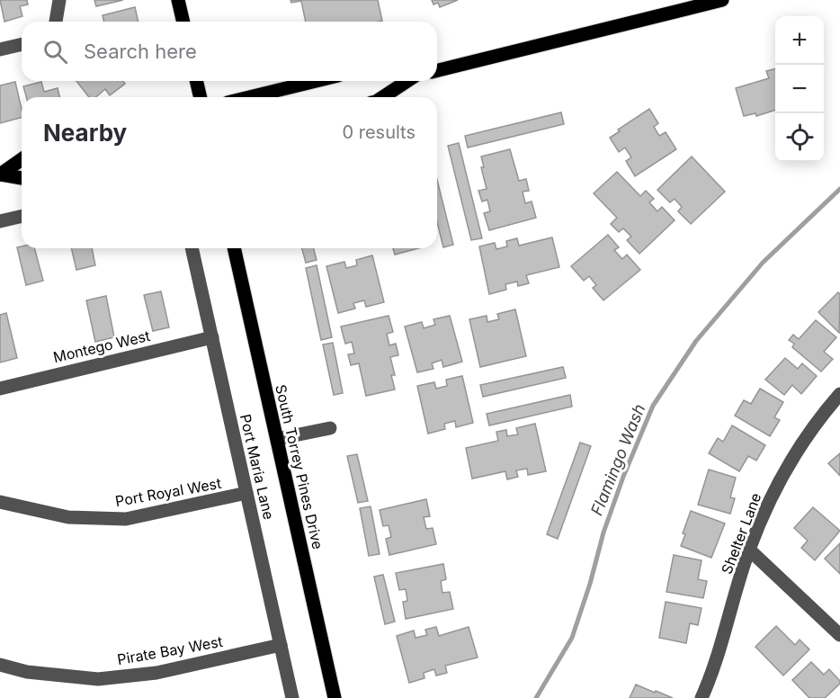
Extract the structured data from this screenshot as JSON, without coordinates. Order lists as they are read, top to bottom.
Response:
{
  "streets": {
    "main road": ["South Torrey Pines Drive"],
    "street": [
      "Montego West",
      "Port Maria Lane",
      "Port Royal West",
      "Shelter Lane",
      "Pirate Bay West"
    ]
  },
  "crossings": [
    ["Montego West", "Port Maria Lane"],
    ["Port Maria Lane", "Port Royal West"],
    ["Port Maria Lane", "Pirate Bay West"]
  ],
  "water": ["Flamingo Wash"],
  "page": {
    "map_buttons": ["+", "−"],
    "search": "Search here",
    "heading": ["Nearby", "0 results"]
  }
}
